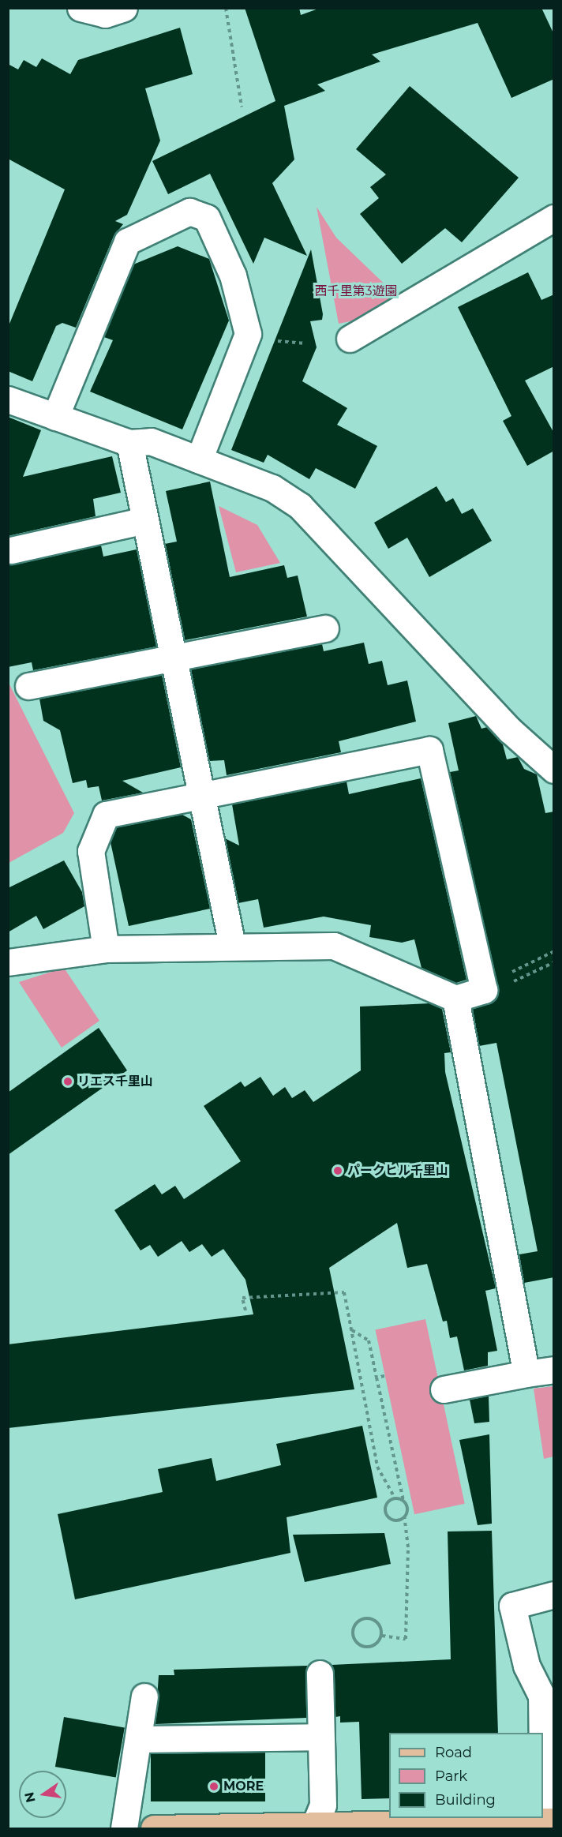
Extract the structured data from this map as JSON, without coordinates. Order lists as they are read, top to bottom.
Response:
{
  "parks": ["西千里第3遊園"],
  "places": ["リエス千里山", "パークヒル千里山", "MORE"],
  "legend": ["Road", "Park", "Building"],
  "north": "left"
}
